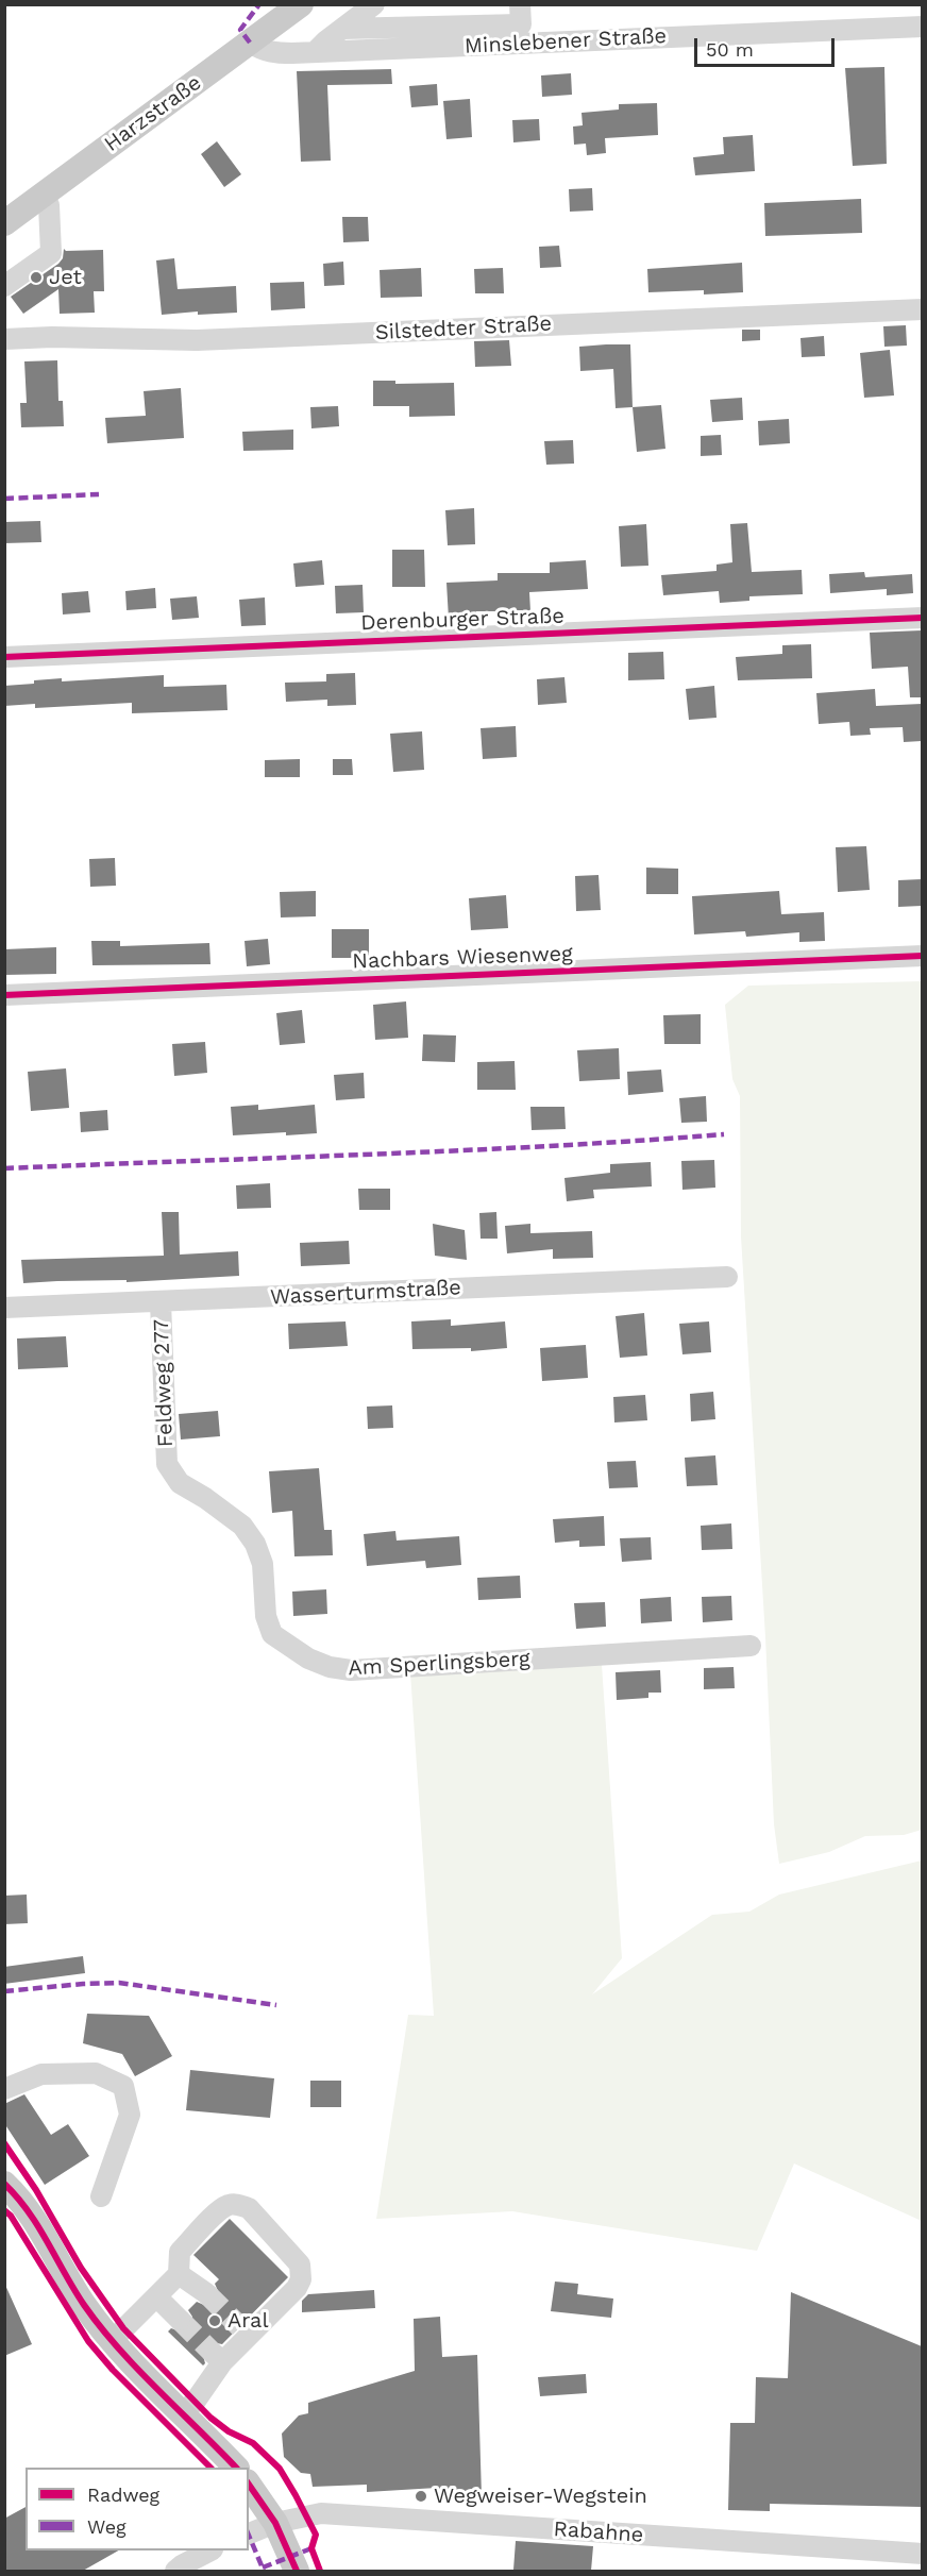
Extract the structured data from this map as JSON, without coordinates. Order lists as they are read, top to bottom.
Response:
{
  "streets": {
    "main road": ["Harzstraße"],
    "street": [
      "Minslebener Straße",
      "Silstedter Straße",
      "Derenburger Straße",
      "Nachbars Wiesenweg",
      "Wasserturmstraße",
      "Feldweg 277",
      "Am Sperlingsberg",
      "Rabahne"
    ]
  },
  "crossings": [
    ["Minslebener Straße", "Harzstraße"],
    ["Wasserturmstraße", "Feldweg 277"],
    ["Feldweg 277", "Am Sperlingsberg"]
  ],
  "places": ["Jet", "Aral", "Wegweiser-Wegstein"],
  "legend": ["Radweg", "Weg"],
  "scale_bar": "50 m"
}
